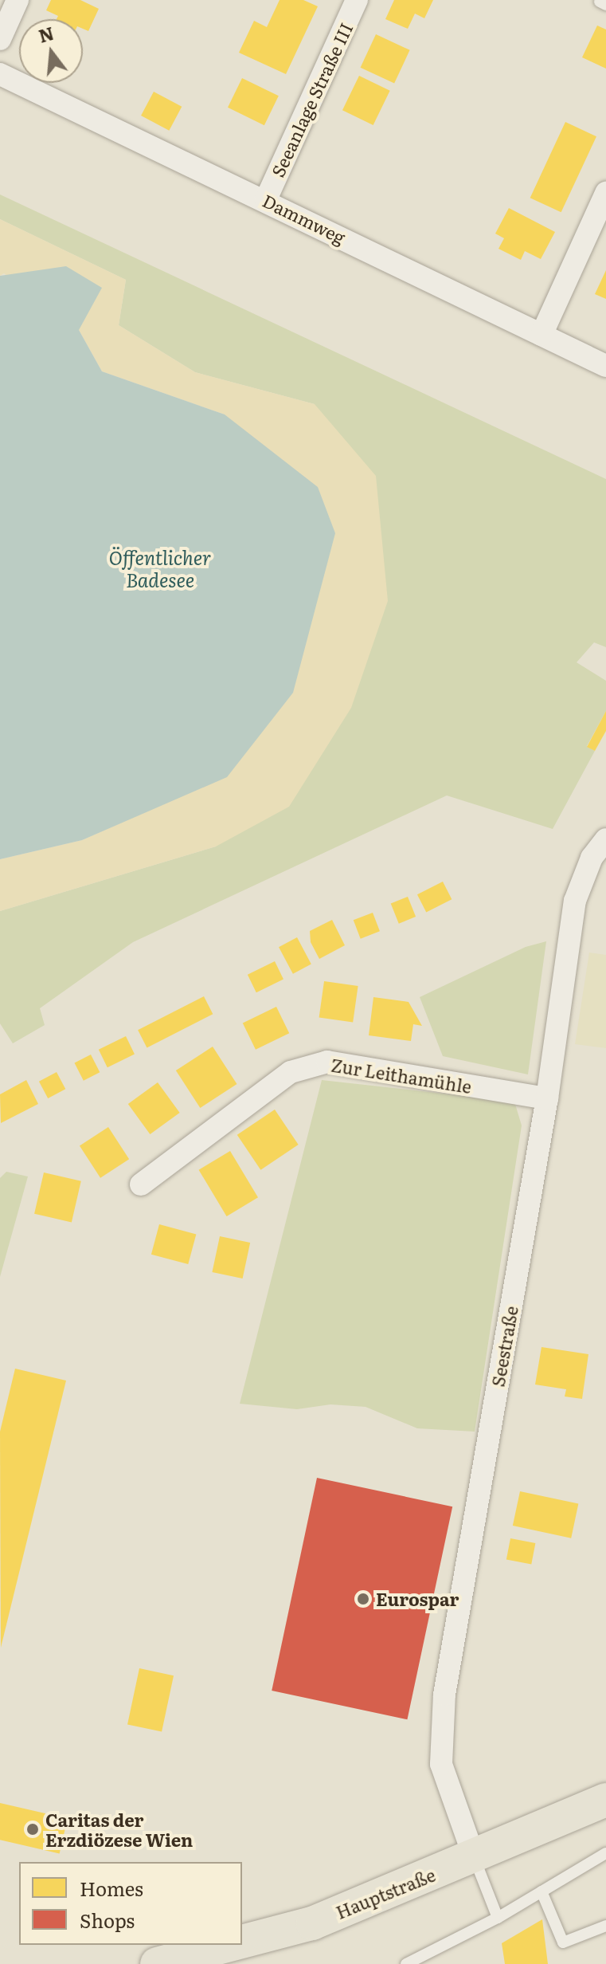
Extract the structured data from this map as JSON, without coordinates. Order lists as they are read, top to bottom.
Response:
{
  "streets": {
    "main road": ["Hauptstraße"],
    "street": [
      "Seeanlage Straße III",
      "Dammweg",
      "Zur Leithamühle",
      "Seestraße"
    ]
  },
  "crossings": [
    ["Seeanlage Straße III", "Dammweg"],
    ["Zur Leithamühle", "Seestraße"],
    ["Seestraße", "Hauptstraße"]
  ],
  "water": ["Öffentlicher Badesee"],
  "places": ["Eurospar", "Caritas der Erzdiözese Wien"],
  "legend": ["Homes", "Shops"],
  "north": "top"
}
